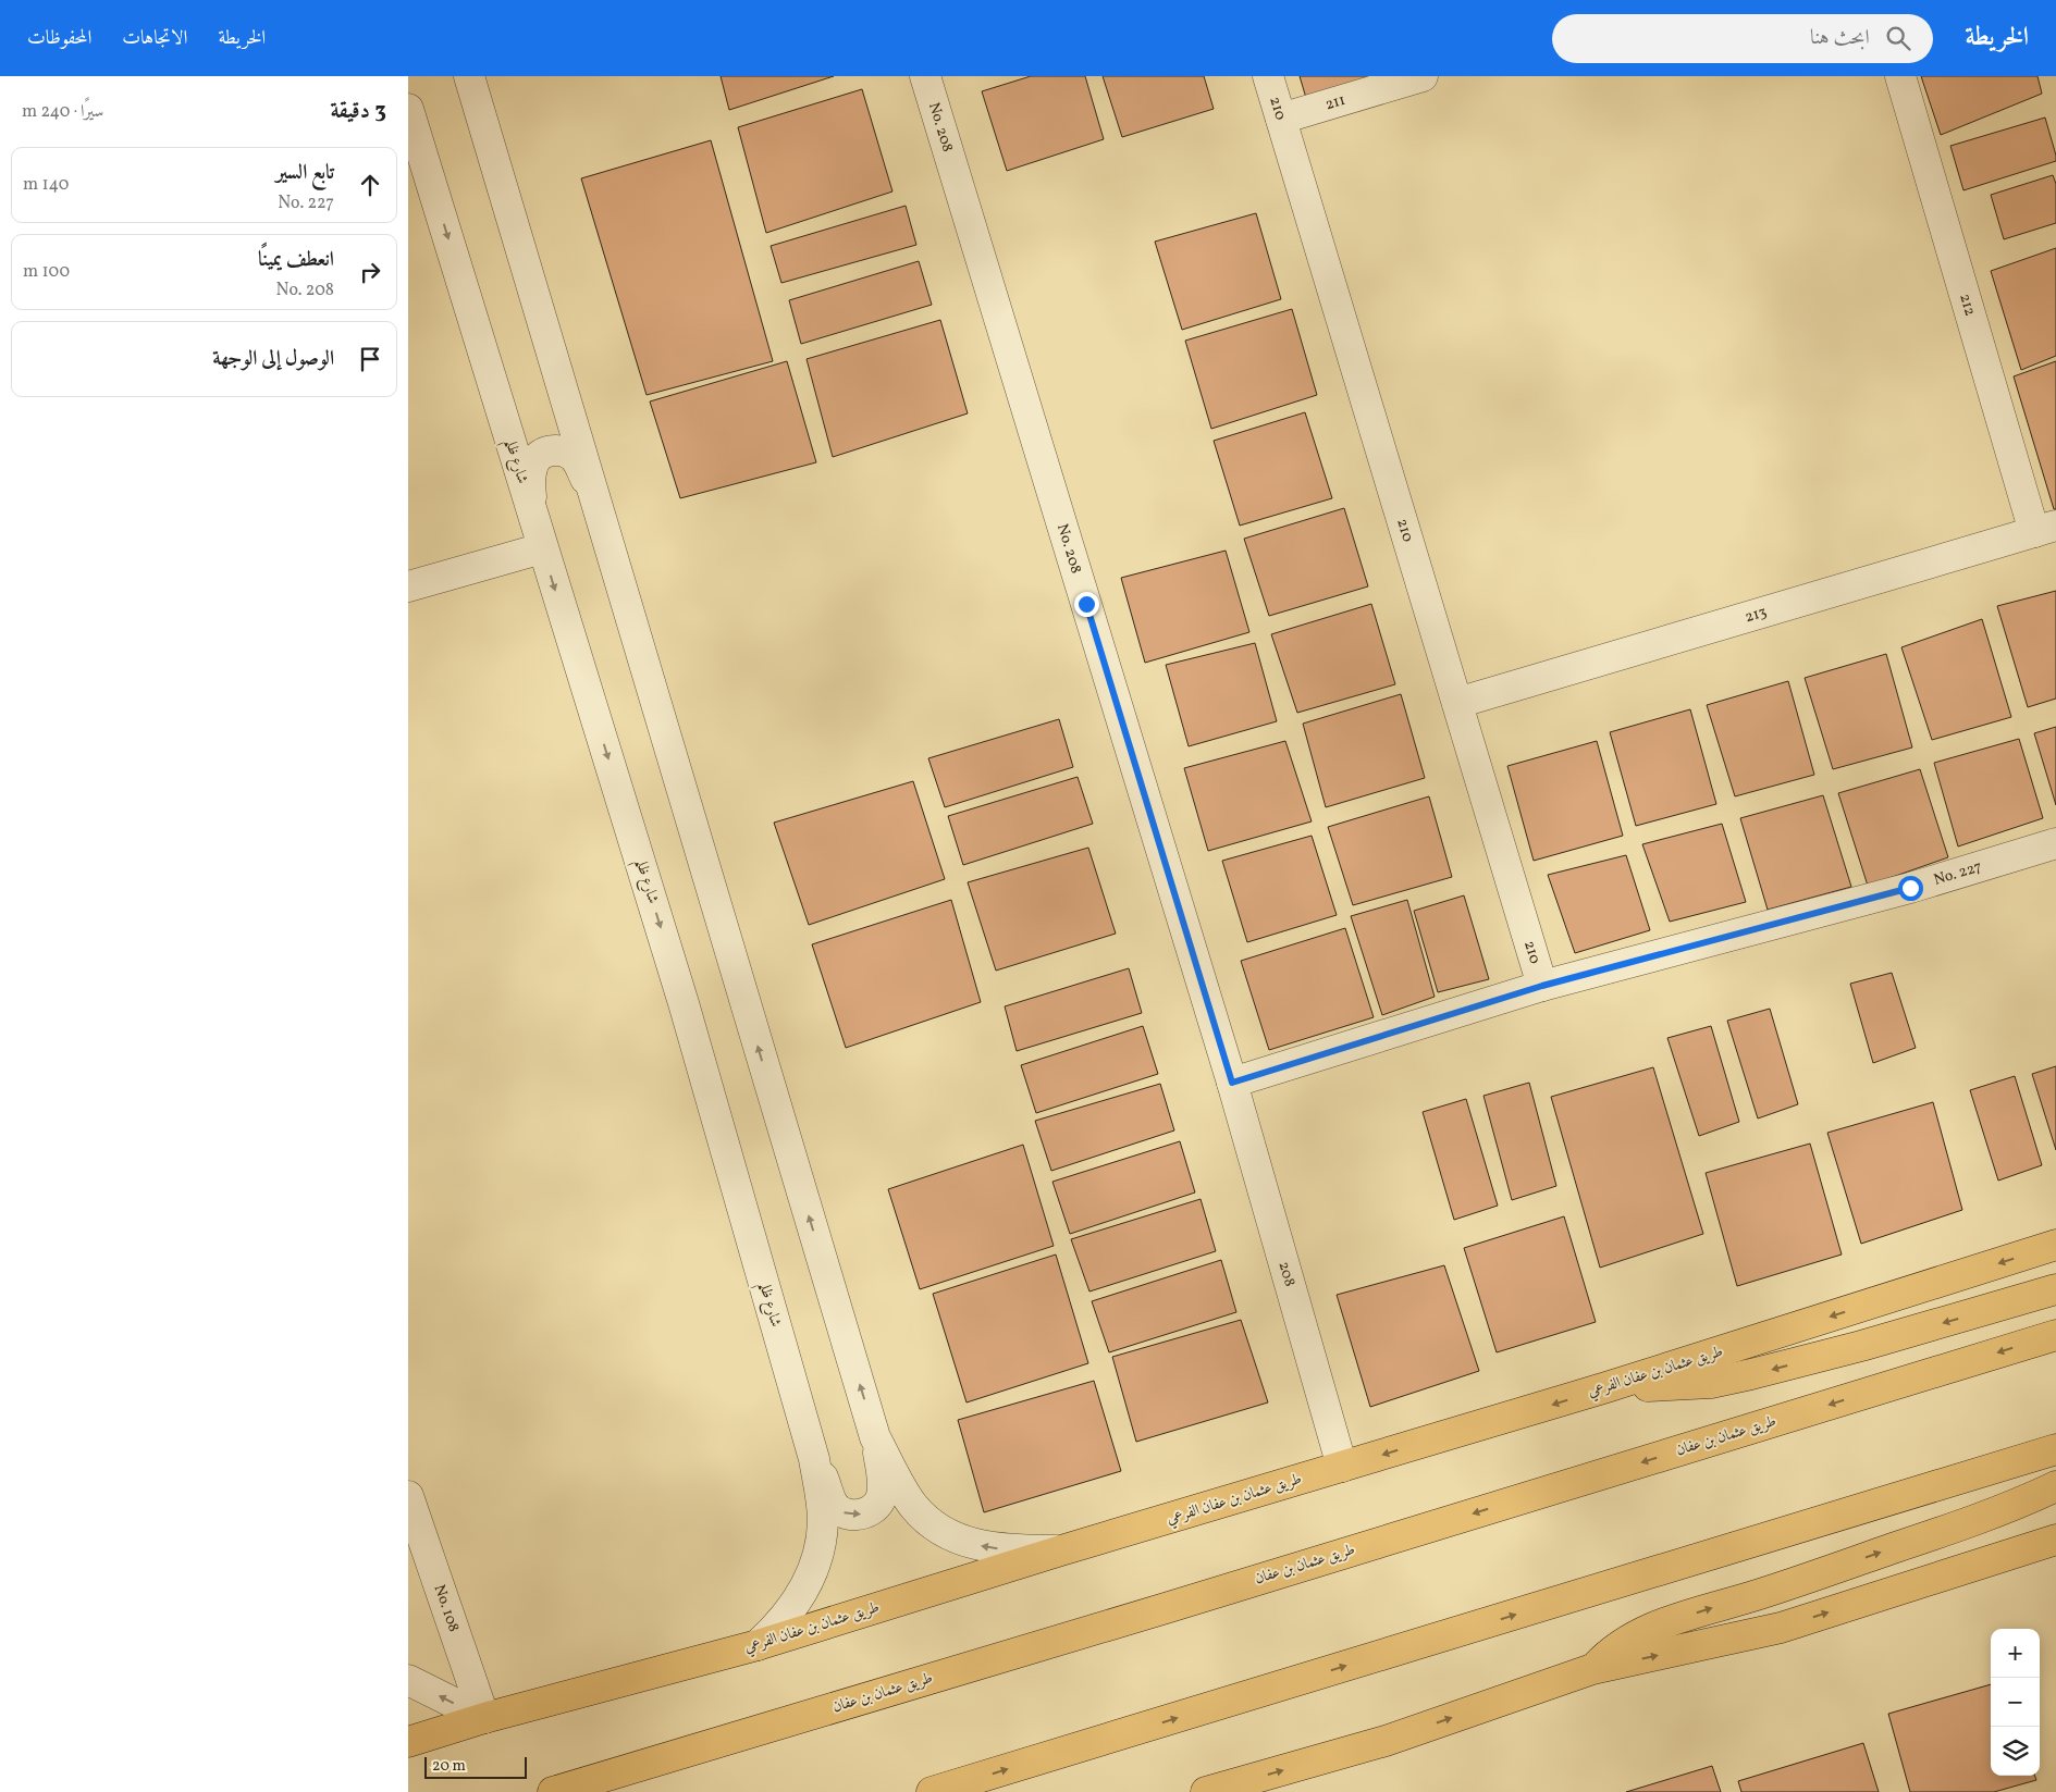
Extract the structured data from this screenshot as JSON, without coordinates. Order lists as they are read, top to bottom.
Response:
{
  "streets": {
    "main road": ["طريق عثمان بن عفان الفرعي", "طريق عثمان بن عفان"],
    "street": [
      "211",
      "210",
      "No. 208",
      "212",
      "شارع ظلم",
      "213",
      "No. 227",
      "208",
      "No. 108"
    ]
  },
  "crossings": [
    ["211", "210"],
    ["210", "213"],
    ["210", "No. 227"],
    ["No. 208", "No. 227"],
    ["No. 208", "208"],
    ["212", "213"],
    ["شارع ظلم", "طريق عثمان بن عفان الفرعي"],
    ["No. 227", "208"],
    ["208", "طريق عثمان بن عفان الفرعي"],
    ["طريق عثمان بن عفان الفرعي", "No. 108"]
  ],
  "scale_bar": "20 m",
  "page": {
    "header": "الخريطة",
    "search": "ابحث هنا",
    "nav": ["الخريطة", "الاتجاهات", "المحفوظات"],
    "heading": ["3 دقيقة", "سيرًا · 240 m"],
    "list": [
      ["تابع السير", "No. 227", "140 m"],
      ["انعطف يمينًا", "No. 208", "100 m"],
      "الوصول إلى الوجهة"
    ],
    "map_buttons": ["+", "−"],
    "scale": "20 m"
  }
}
